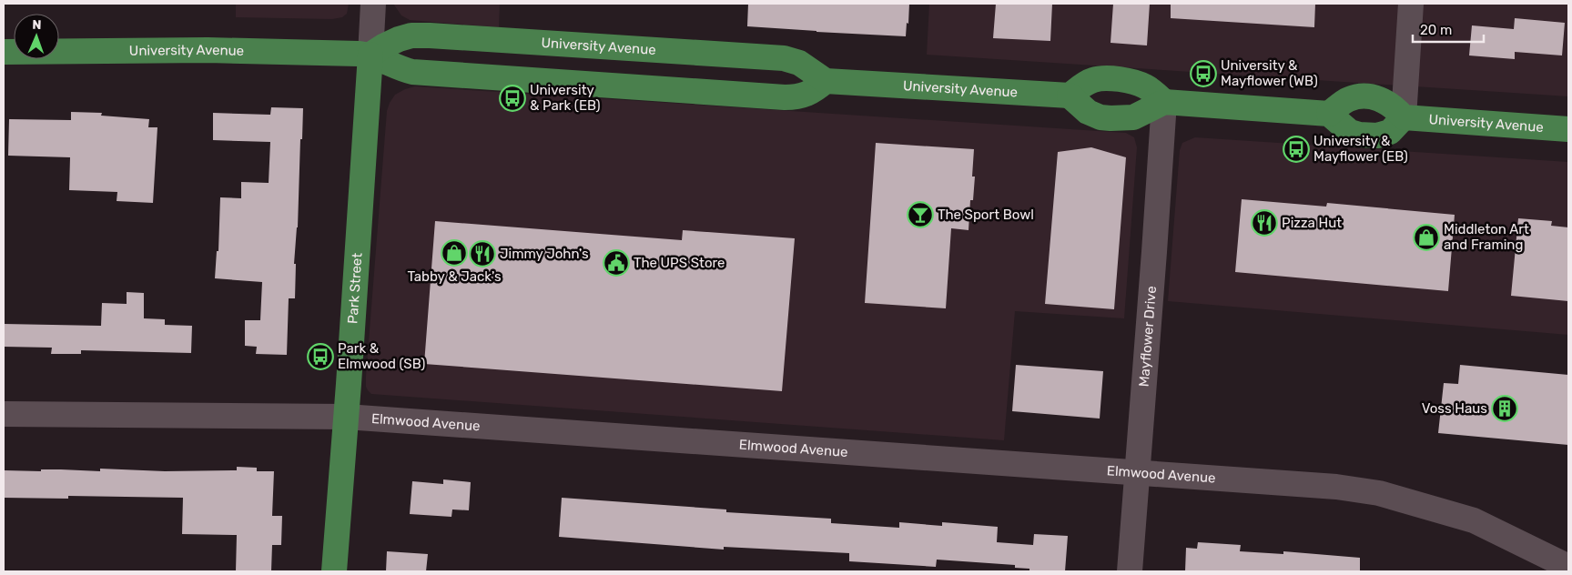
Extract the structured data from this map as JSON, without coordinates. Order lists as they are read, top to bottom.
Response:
{
  "streets": {
    "main road": ["University Avenue", "Park Street"],
    "street": ["Mayflower Drive", "Elmwood Avenue"]
  },
  "crossings": [
    ["University Avenue", "Park Street"],
    ["Park Street", "Elmwood Avenue"],
    ["Mayflower Drive", "Elmwood Avenue"]
  ],
  "places": {
    "bus stop": [
      "University & Mayflower (WB)",
      "University & Park (EB)",
      "University & Mayflower (EB)",
      "Park & Elmwood (SB)"
    ],
    "bar": ["The Sport Bowl"],
    "restaurant": ["Pizza Hut", "Jimmy John's"],
    "shop": ["Middleton Art and Framing", "Tabby & Jack's"],
    "public building": ["The UPS Store"],
    "building": ["Voss Haus"]
  },
  "scale_bar": "20 m",
  "north": "top"
}
